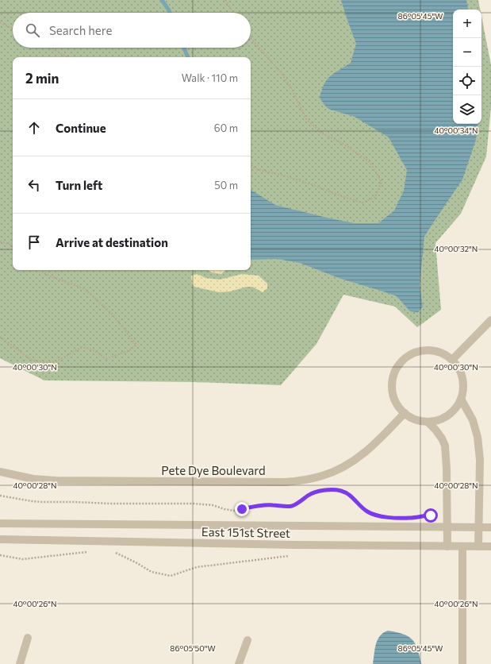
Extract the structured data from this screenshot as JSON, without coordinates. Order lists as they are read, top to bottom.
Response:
{
  "streets": {
    "street": ["Pete Dye Boulevard", "East 151st Street"]
  },
  "page": {
    "map_buttons": ["+", "−"],
    "search": "Search here",
    "heading": ["2 min", "Walk · 110 m"],
    "list": [
      ["Continue", "60 m"],
      ["Turn left", "50 m"],
      "Arrive at destination"
    ]
  },
  "coordinates": [
    "86°05'45\"W",
    "40°00'34\"N",
    "40°00'32\"N",
    "40°00'30\"N",
    "40°00'28\"N",
    "40°00'26\"N",
    "86°05'50\"W"
  ]
}
